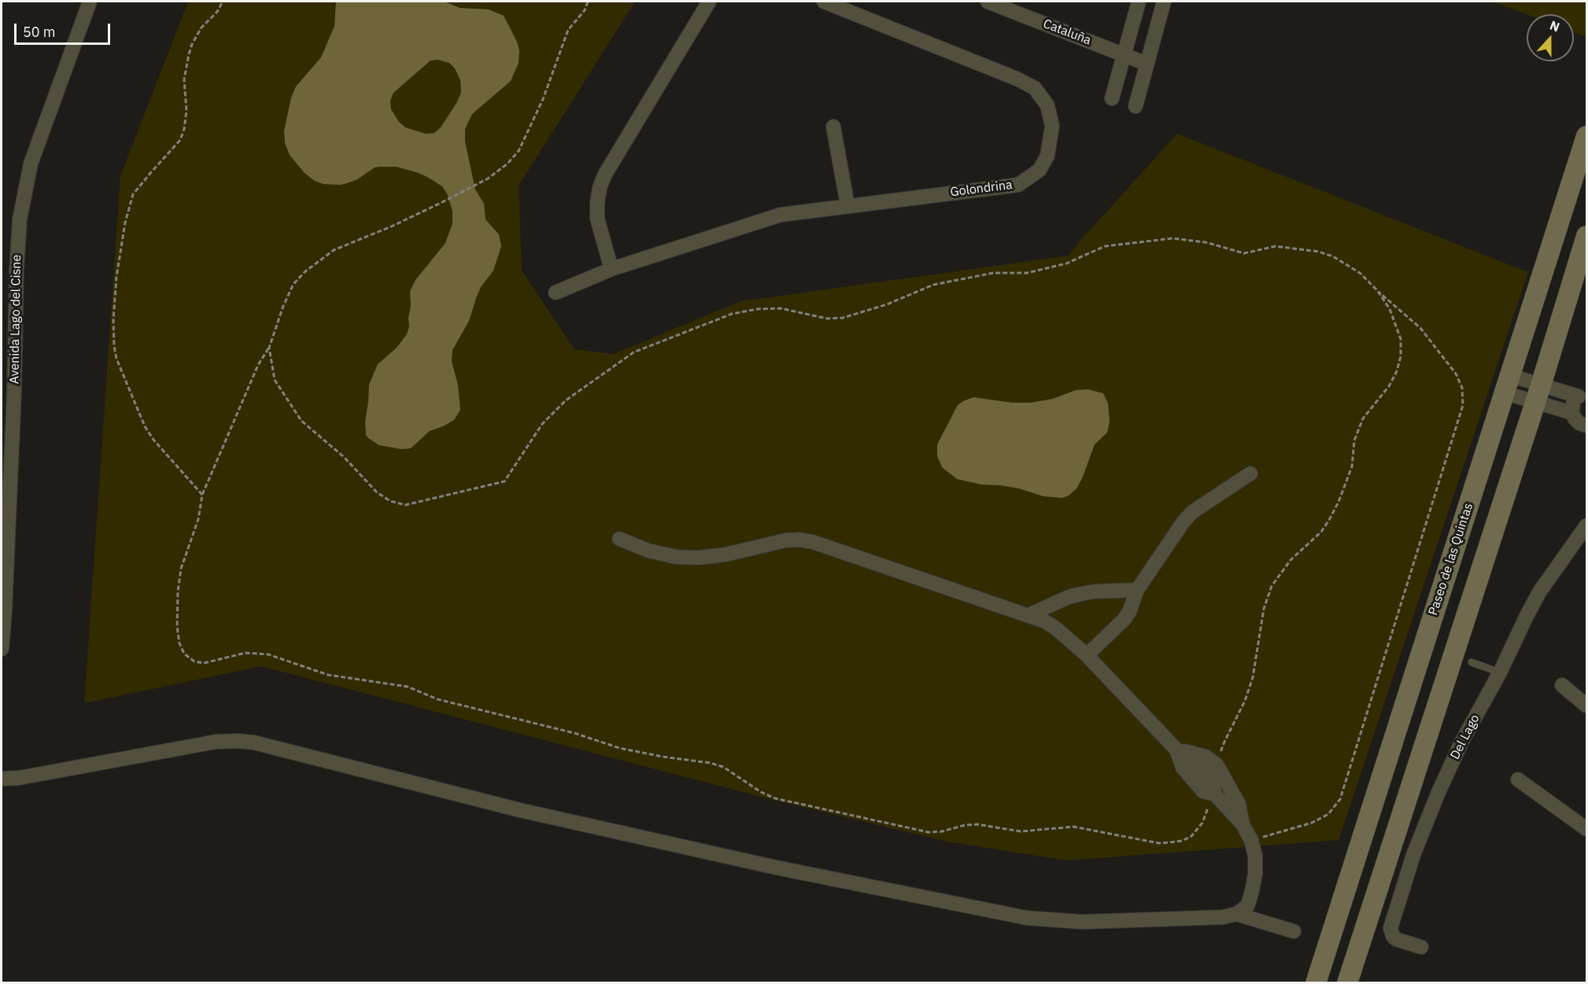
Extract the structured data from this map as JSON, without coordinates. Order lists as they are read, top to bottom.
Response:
{
  "streets": {
    "main road": ["Paseo de las Quintas"],
    "street": [
      "Cataluña",
      "Golondrina",
      "Avenida Lago del Cisne",
      "Del Lago"
    ]
  },
  "scale_bar": "50 m",
  "north": "top"
}
